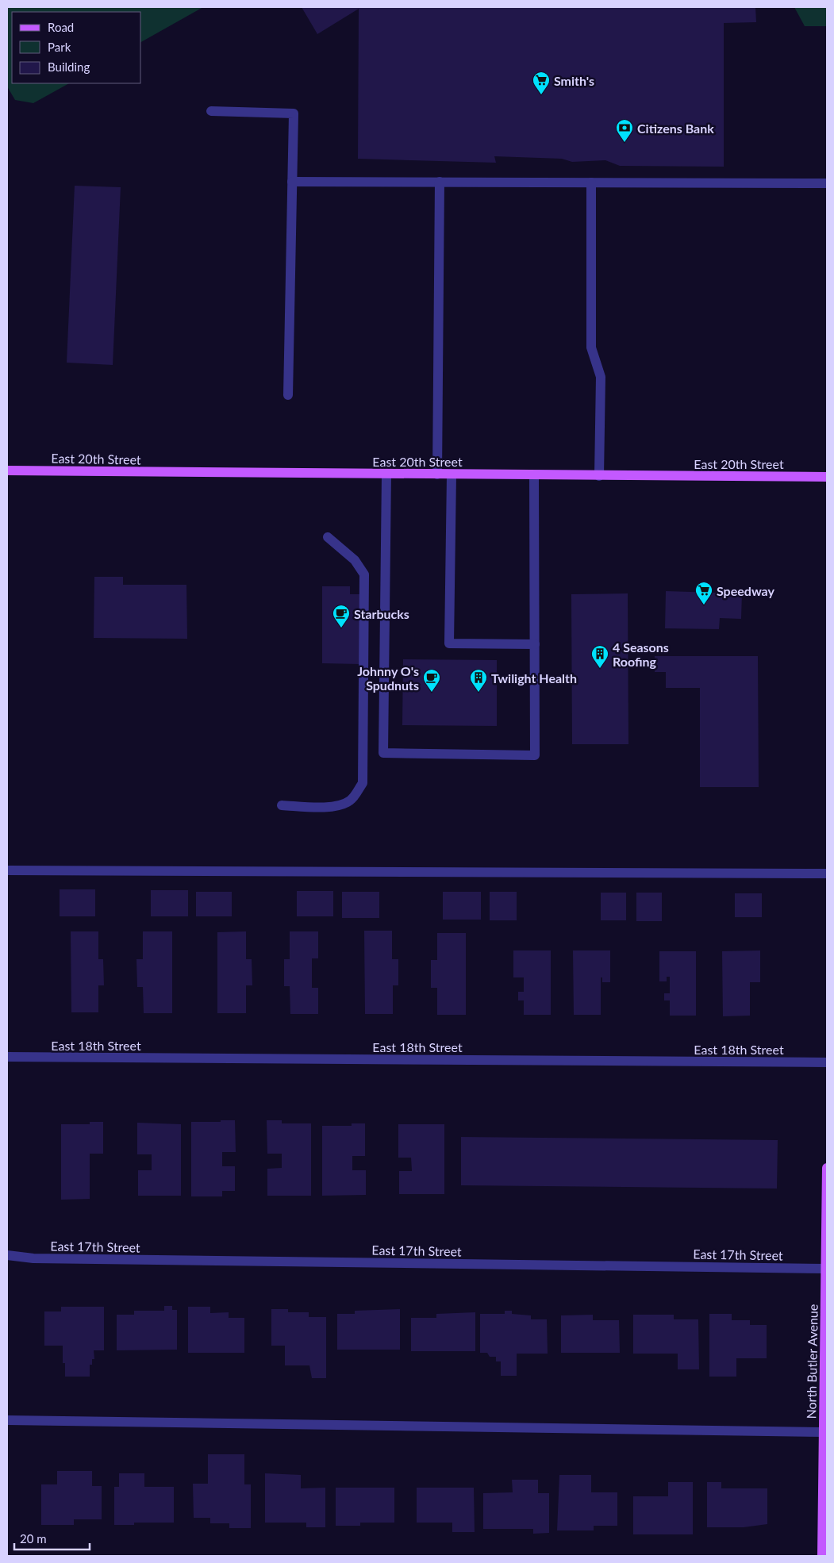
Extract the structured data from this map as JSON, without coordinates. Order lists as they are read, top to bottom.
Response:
{
  "streets": {
    "main road": ["East 20th Street", "North Butler Avenue"],
    "street": ["East 18th Street", "East 17th Street"]
  },
  "crossings": [
    ["East 17th Street", "North Butler Avenue"]
  ],
  "places": {
    "supermarket": ["Smith's", "Speedway"],
    "bank": ["Citizens Bank"],
    "cafe": ["Starbucks", "Johnny O's Spudnuts"],
    "building": ["4 Seasons Roofing", "Twilight Health"]
  },
  "legend": ["Road", "Park", "Building"],
  "scale_bar": "20 m"
}
